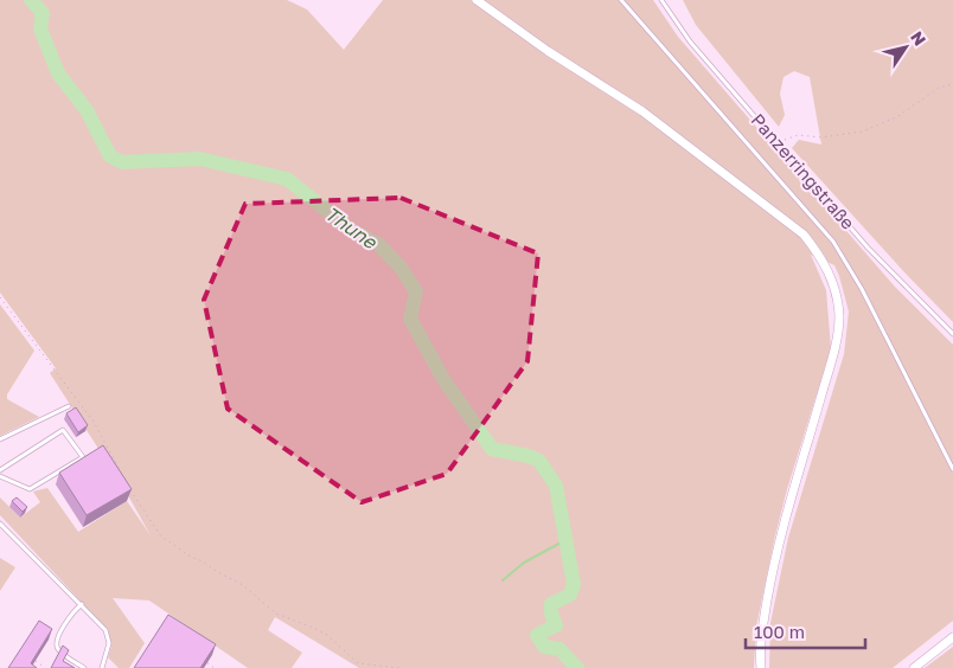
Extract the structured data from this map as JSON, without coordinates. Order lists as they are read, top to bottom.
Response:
{
  "streets": {
    "lane": ["Panzerringstraße"]
  },
  "water": ["Thune"],
  "scale_bar": "100 m",
  "north": "top right"
}
